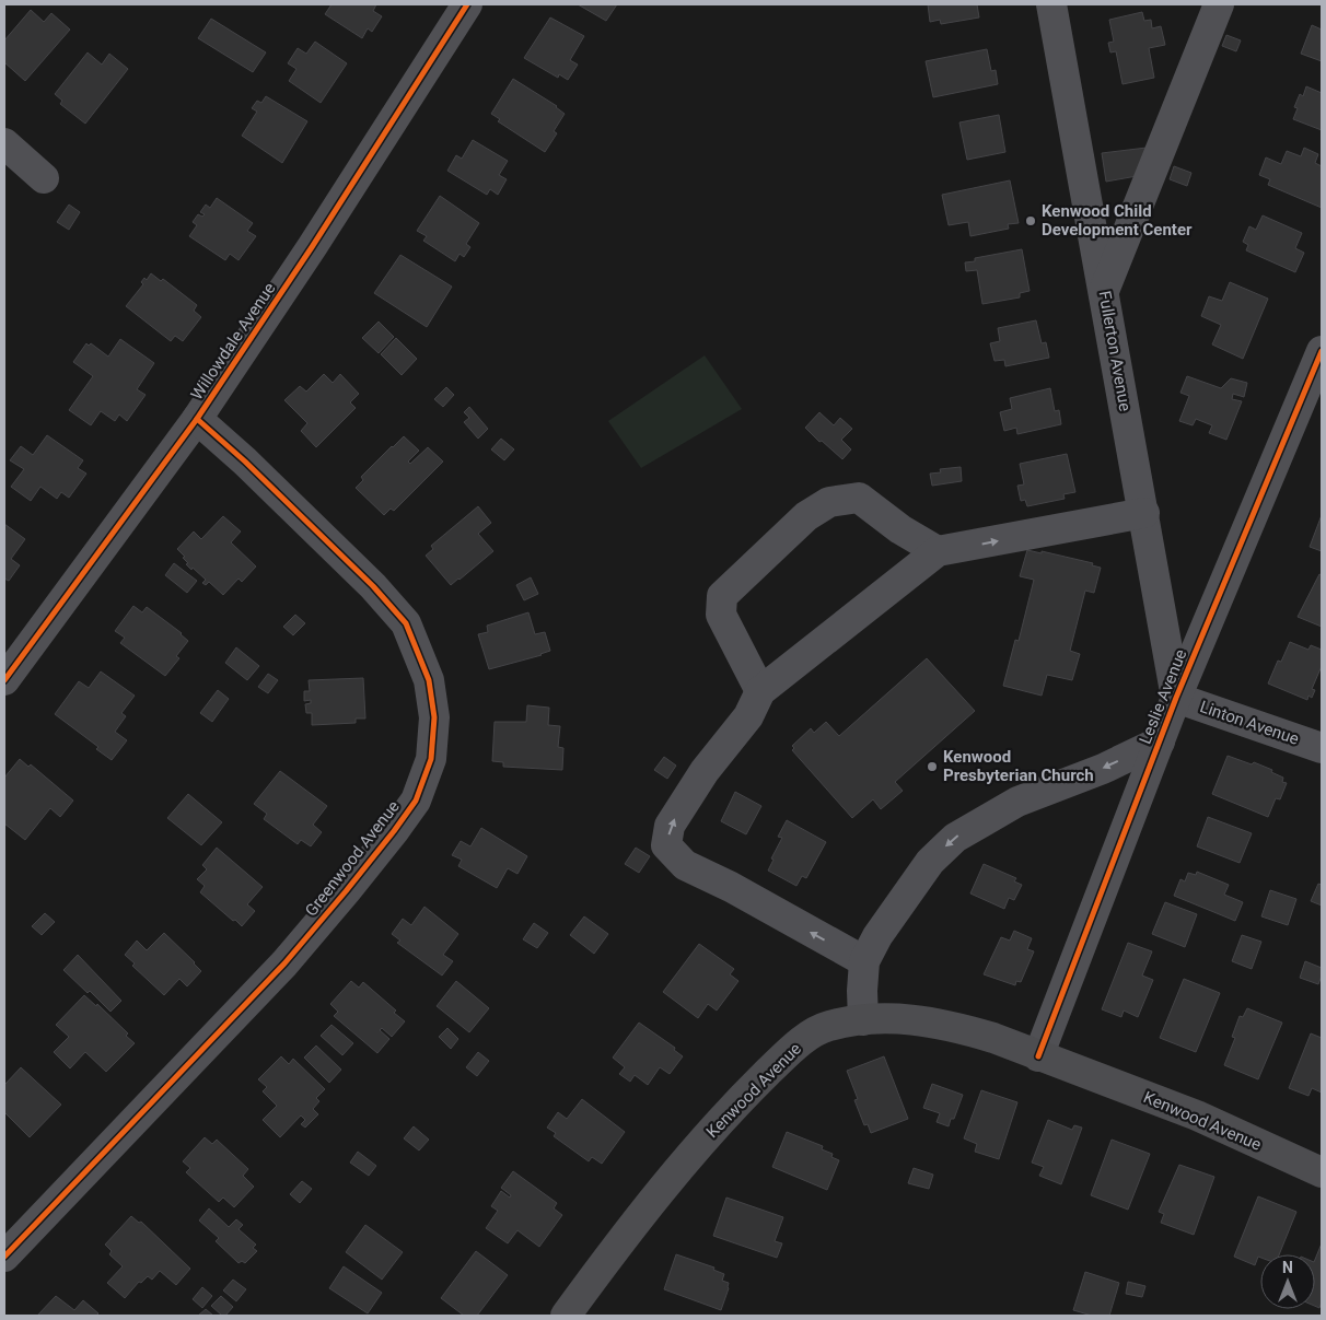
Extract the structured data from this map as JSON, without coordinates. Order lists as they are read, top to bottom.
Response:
{
  "streets": {
    "main road": ["Kenwood Avenue"],
    "street": [
      "Willowdale Avenue",
      "Fullerton Avenue",
      "Leslie Avenue",
      "Linton Avenue",
      "Greenwood Avenue"
    ]
  },
  "crossings": [
    ["Willowdale Avenue", "Greenwood Avenue"],
    ["Fullerton Avenue", "Leslie Avenue"],
    ["Fullerton Avenue", "Linton Avenue"],
    ["Leslie Avenue", "Linton Avenue"],
    ["Leslie Avenue", "Kenwood Avenue"]
  ],
  "places": ["Kenwood Child Development Center", "Kenwood Presbyterian Church"],
  "north": "top"
}
